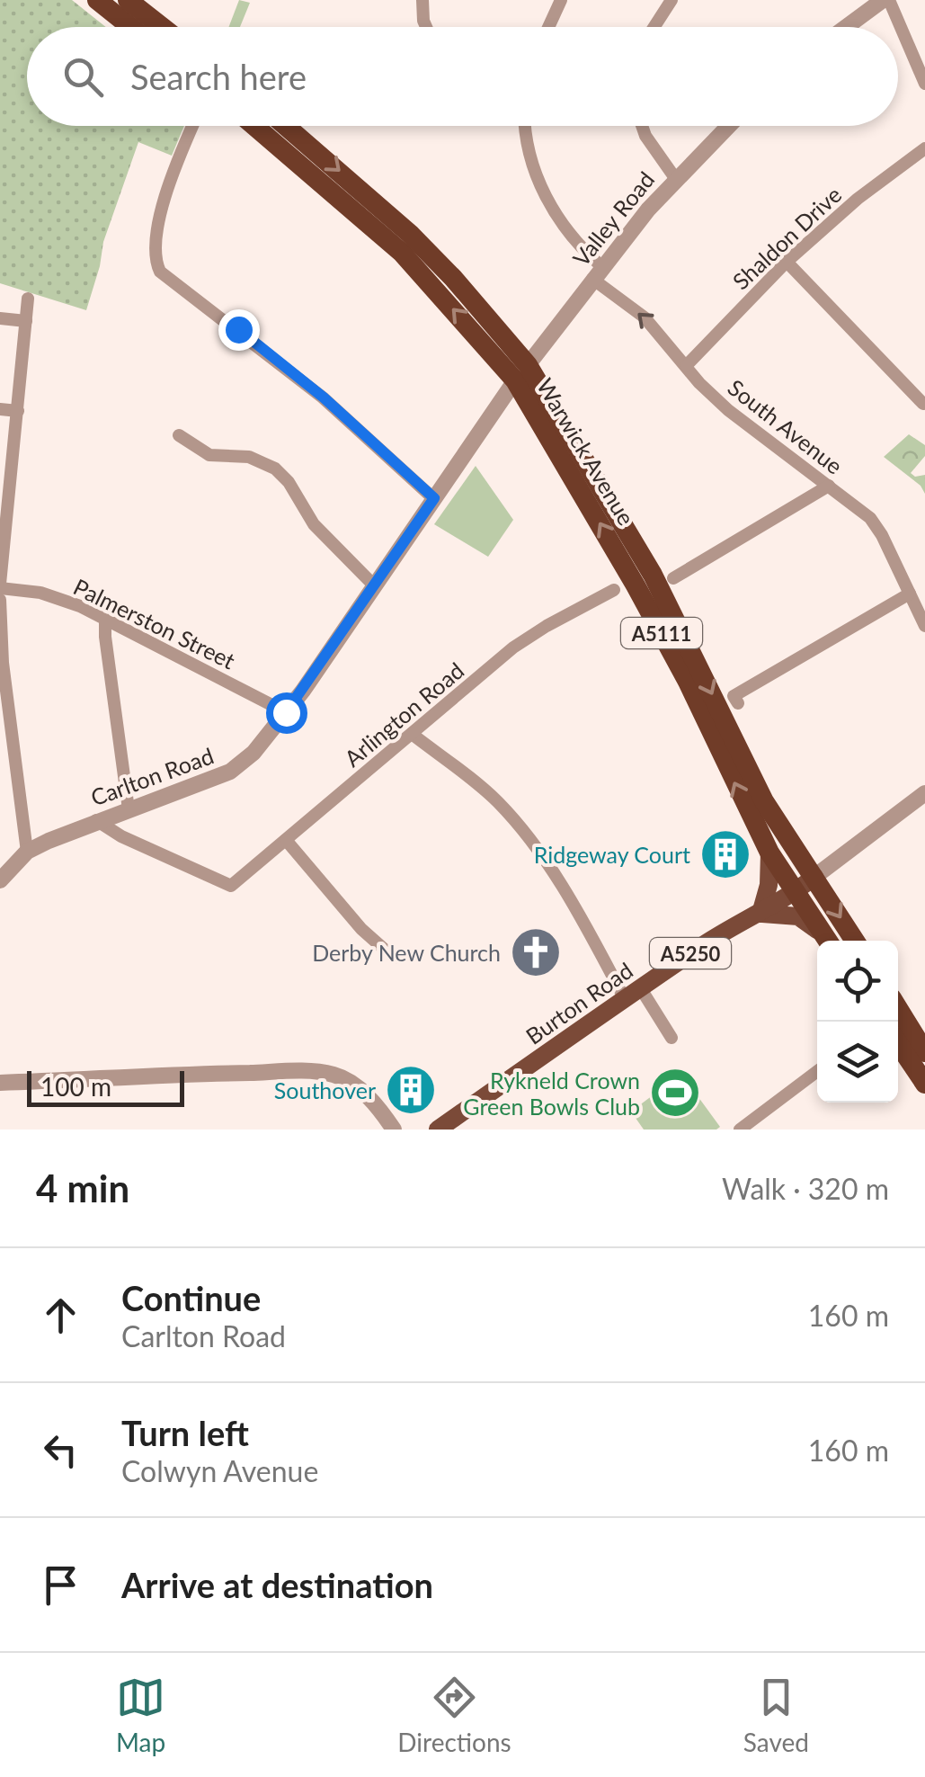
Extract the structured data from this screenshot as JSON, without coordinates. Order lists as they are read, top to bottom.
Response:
{
  "streets": {
    "highway": ["Warwick Avenue", "A5111"],
    "main road": ["A5250", "Burton Road"],
    "street": [
      "Valley Road",
      "Shaldon Drive",
      "South Avenue",
      "Palmerston Street",
      "Arlington Road",
      "Carlton Road"
    ]
  },
  "crossings": [
    ["Valley Road", "South Avenue"],
    ["Valley Road", "Warwick Avenue"],
    ["Valley Road", "Carlton Road"],
    ["Shaldon Drive", "South Avenue"],
    ["Warwick Avenue", "A5111"],
    ["Warwick Avenue", "Carlton Road"],
    ["Warwick Avenue", "Burton Road"],
    ["Palmerston Street", "Carlton Road"],
    ["A5111", "Burton Road"],
    ["Arlington Road", "Carlton Road"]
  ],
  "places": {
    "building": ["Ridgeway Court", "Southover"],
    "church": ["Derby New Church"],
    "sports": ["Rykneld Crown Green Bowls Club"]
  },
  "scale_bar": "100 m",
  "page": {
    "search": "Search here",
    "scale": "100 m",
    "heading": ["4 min", "Walk · 320 m"],
    "list": [
      ["Continue", "Carlton Road", "160 m"],
      ["Turn left", "Colwyn Avenue", "160 m"],
      "Arrive at destination"
    ],
    "nav": ["Map", "Directions", "Saved"]
  }
}
